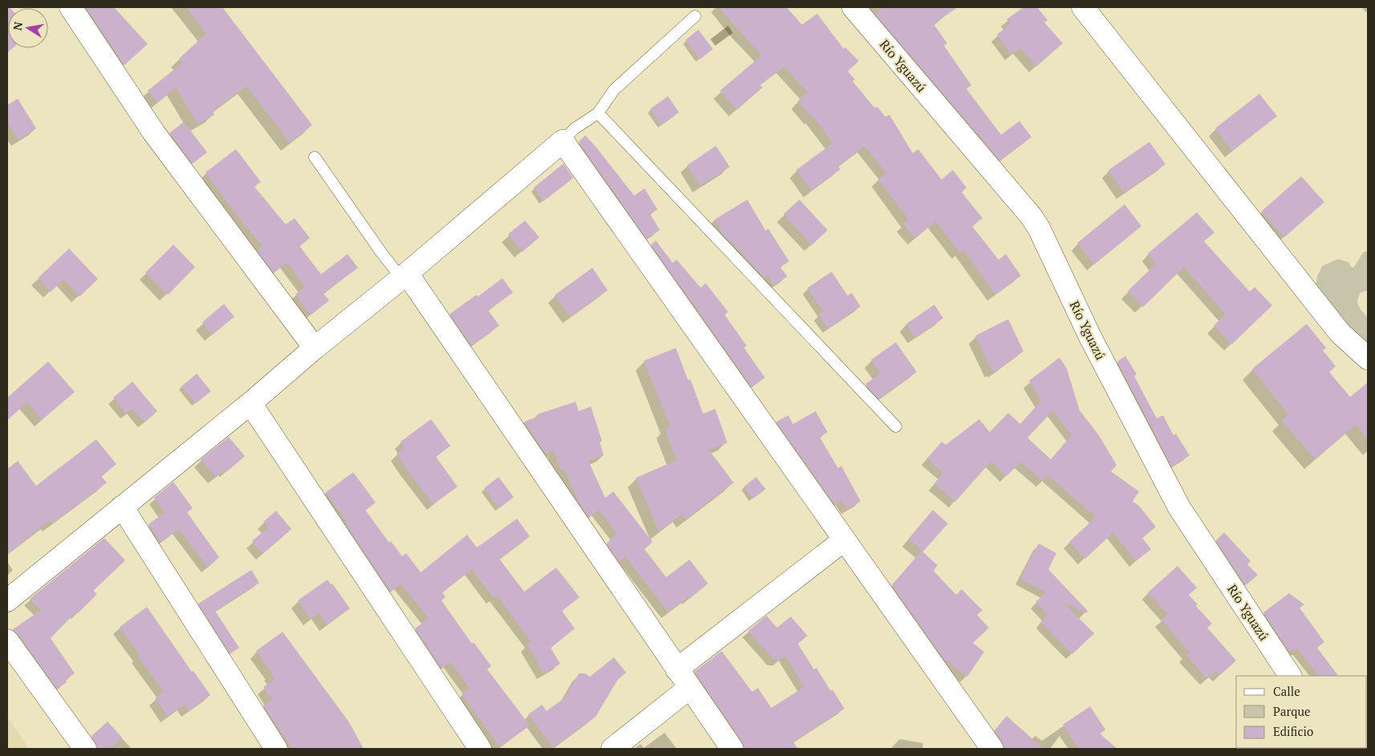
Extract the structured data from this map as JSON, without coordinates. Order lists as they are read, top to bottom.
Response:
{
  "streets": {
    "street": ["Río Yguazú"]
  },
  "legend": ["Calle", "Parque", "Edificio"],
  "north": "left"
}
